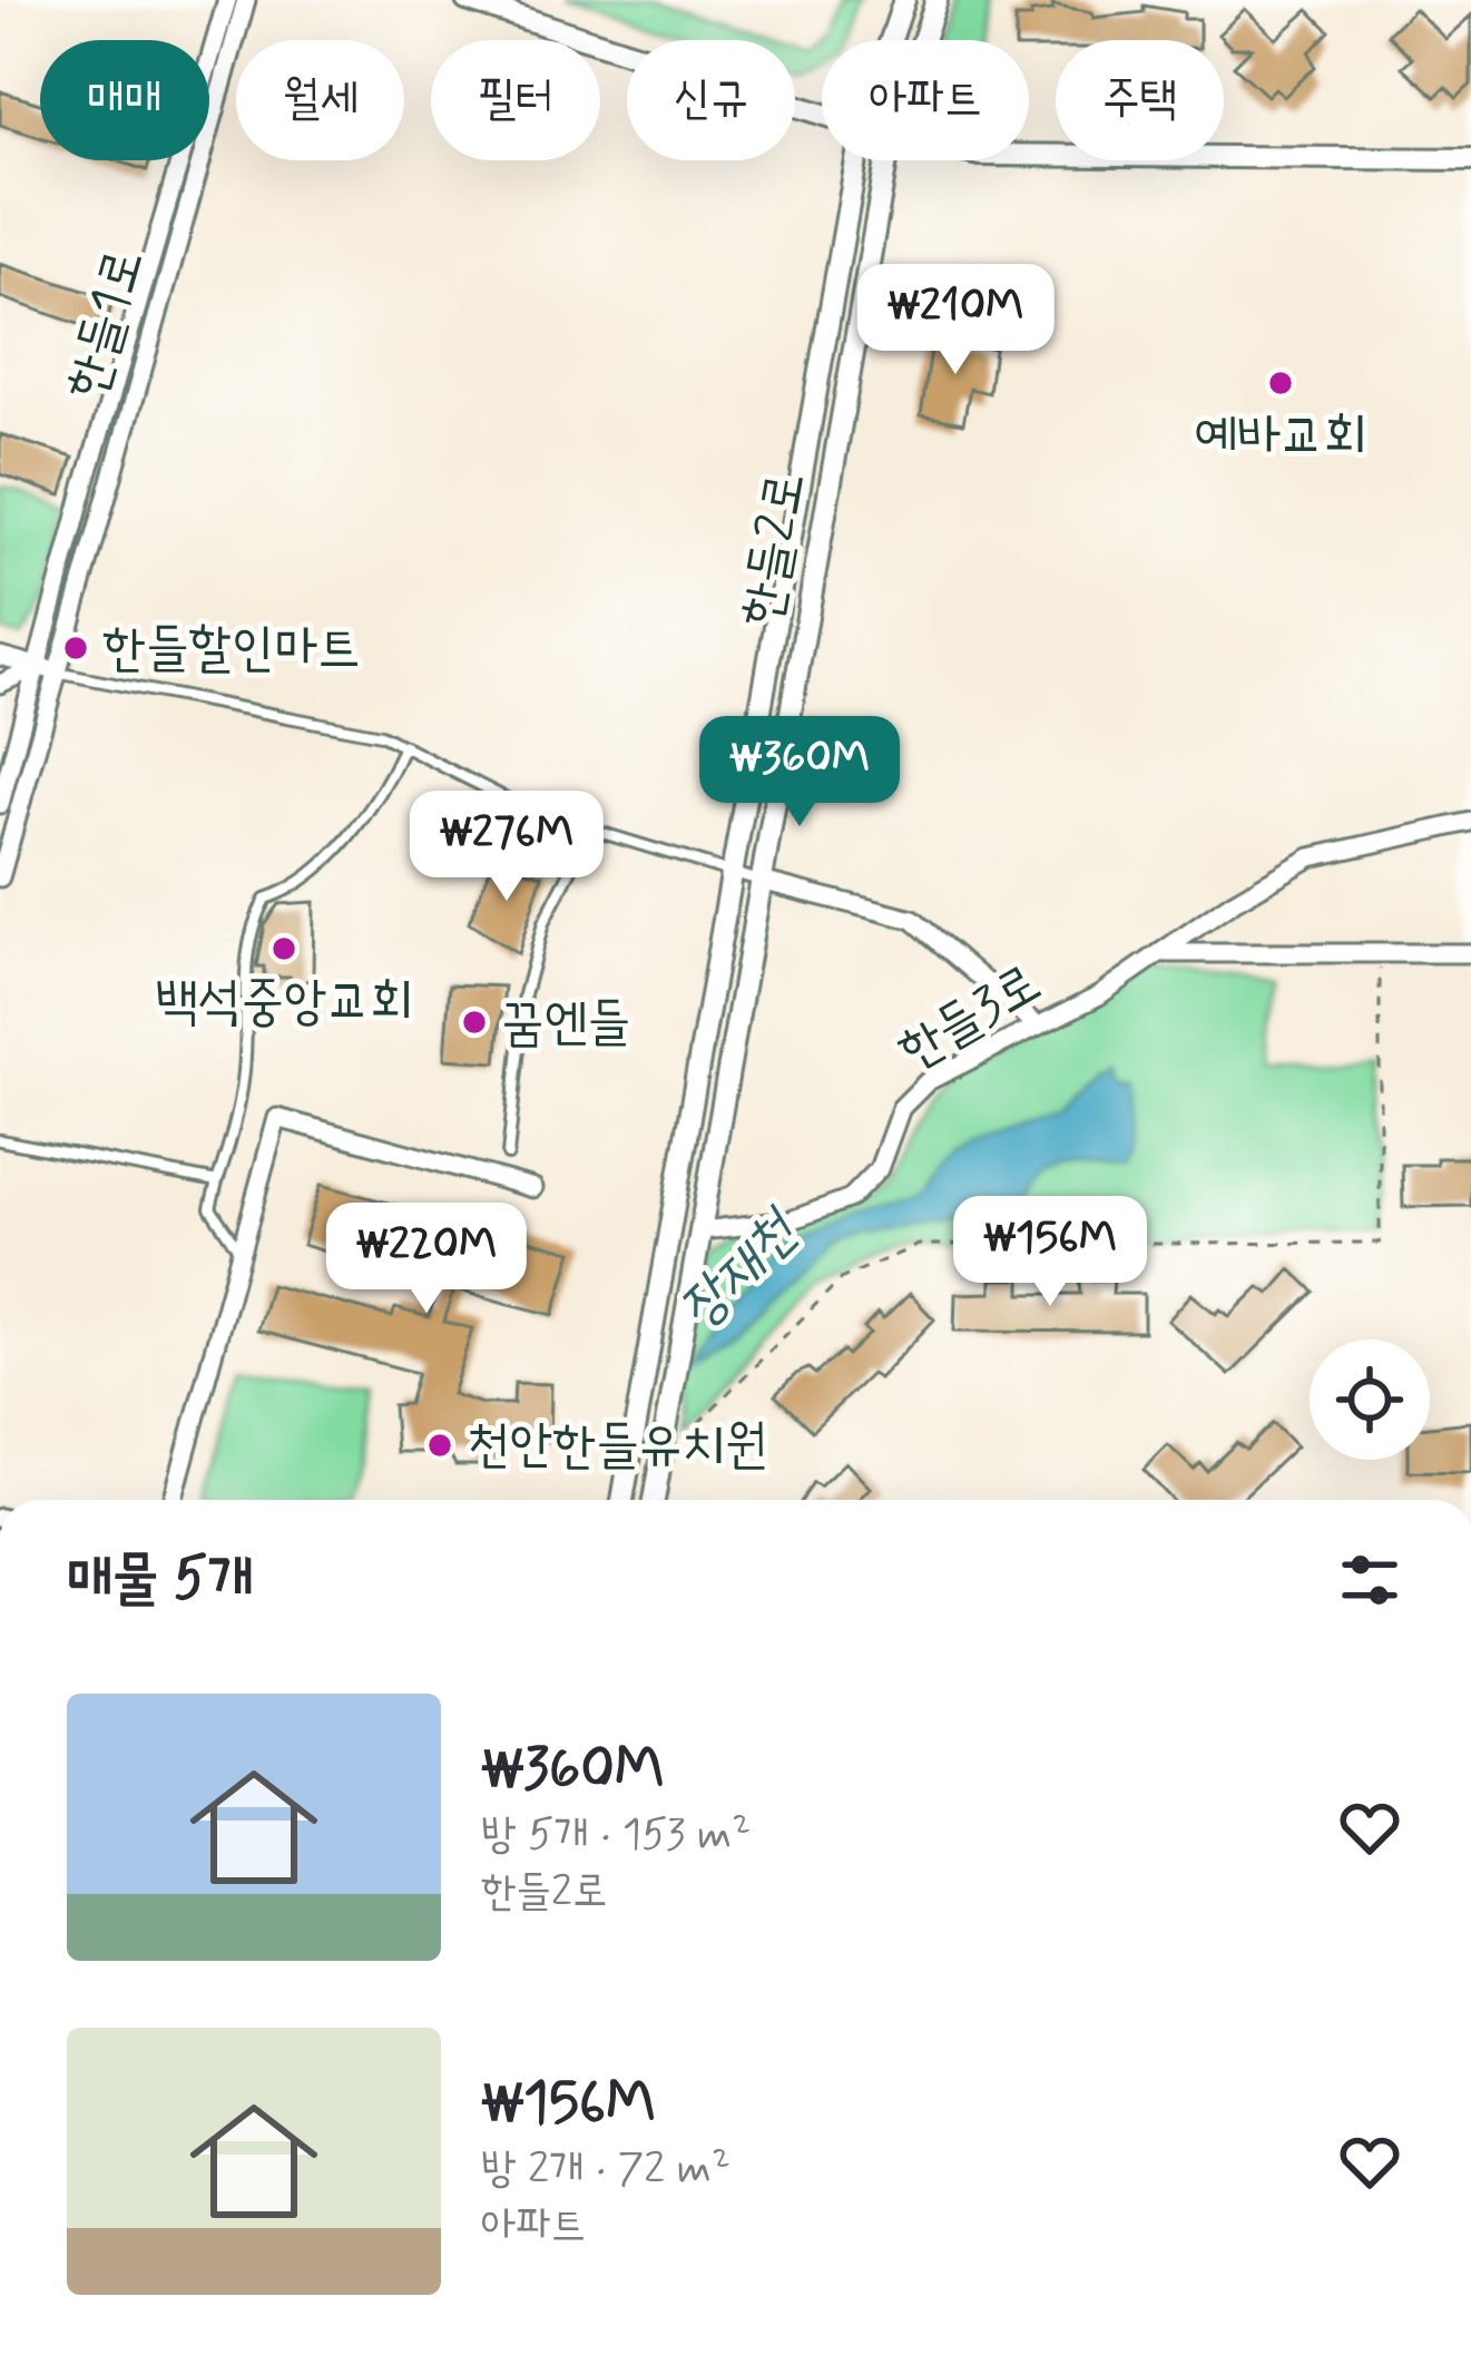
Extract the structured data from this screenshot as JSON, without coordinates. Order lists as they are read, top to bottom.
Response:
{
  "streets": {
    "street": ["한들1로", "한들2로", "한들3로"]
  },
  "crossings": [
    ["한들2로", "한들3로"]
  ],
  "water": ["장재천"],
  "places": [
    "예바교회",
    "한들할인마트",
    "백석중앙교회",
    "꿈엔들",
    "천안한들유치원"
  ],
  "page": {
    "chip": [
      "매매",
      "월세",
      "필터",
      "신규",
      "아파트",
      "주택"
    ],
    "price": [
      "₩210M",
      "₩360M",
      "₩276M",
      "₩156M",
      "₩220M"
    ],
    "heading": "매물 5개",
    "list": [
      {
        "name": "₩360M",
        "note": "방 5개 · 153 m² · 한들2로"
      },
      {
        "name": "₩156M",
        "note": "방 2개 · 72 m² · 아파트"
      }
    ]
  }
}
